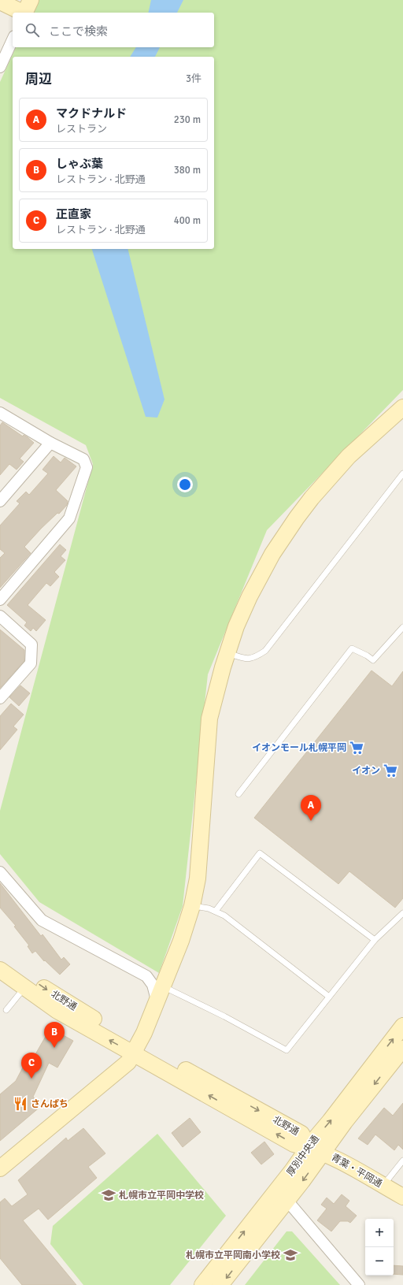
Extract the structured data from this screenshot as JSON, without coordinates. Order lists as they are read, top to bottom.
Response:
{
  "streets": {
    "street": ["北野通", "厚別中央通", "青葉・平岡通"]
  },
  "crossings": [
    ["北野通", "厚別中央通"],
    ["北野通", "青葉・平岡通"],
    ["厚別中央通", "青葉・平岡通"]
  ],
  "places": {
    "supermarket": ["イオンモール札幌平岡", "イオン"],
    "restaurant": ["さんぱち"],
    "school or university": ["札幌市立平岡中学校", "札幌市立平岡南小学校"]
  },
  "page": {
    "search": "ここで検索",
    "heading": ["周辺", "3件"],
    "list": [
      {
        "mark": "A",
        "name": "マクドナルド",
        "note": "レストラン",
        "value": "230 m"
      },
      {
        "mark": "B",
        "name": "しゃぶ葉",
        "note": "レストラン · 北野通",
        "value": "380 m"
      },
      {
        "mark": "C",
        "name": "正直家",
        "note": "レストラン · 北野通",
        "value": "400 m"
      }
    ],
    "pins": ["A", "B", "C"],
    "map_buttons": ["+", "−"]
  }
}
